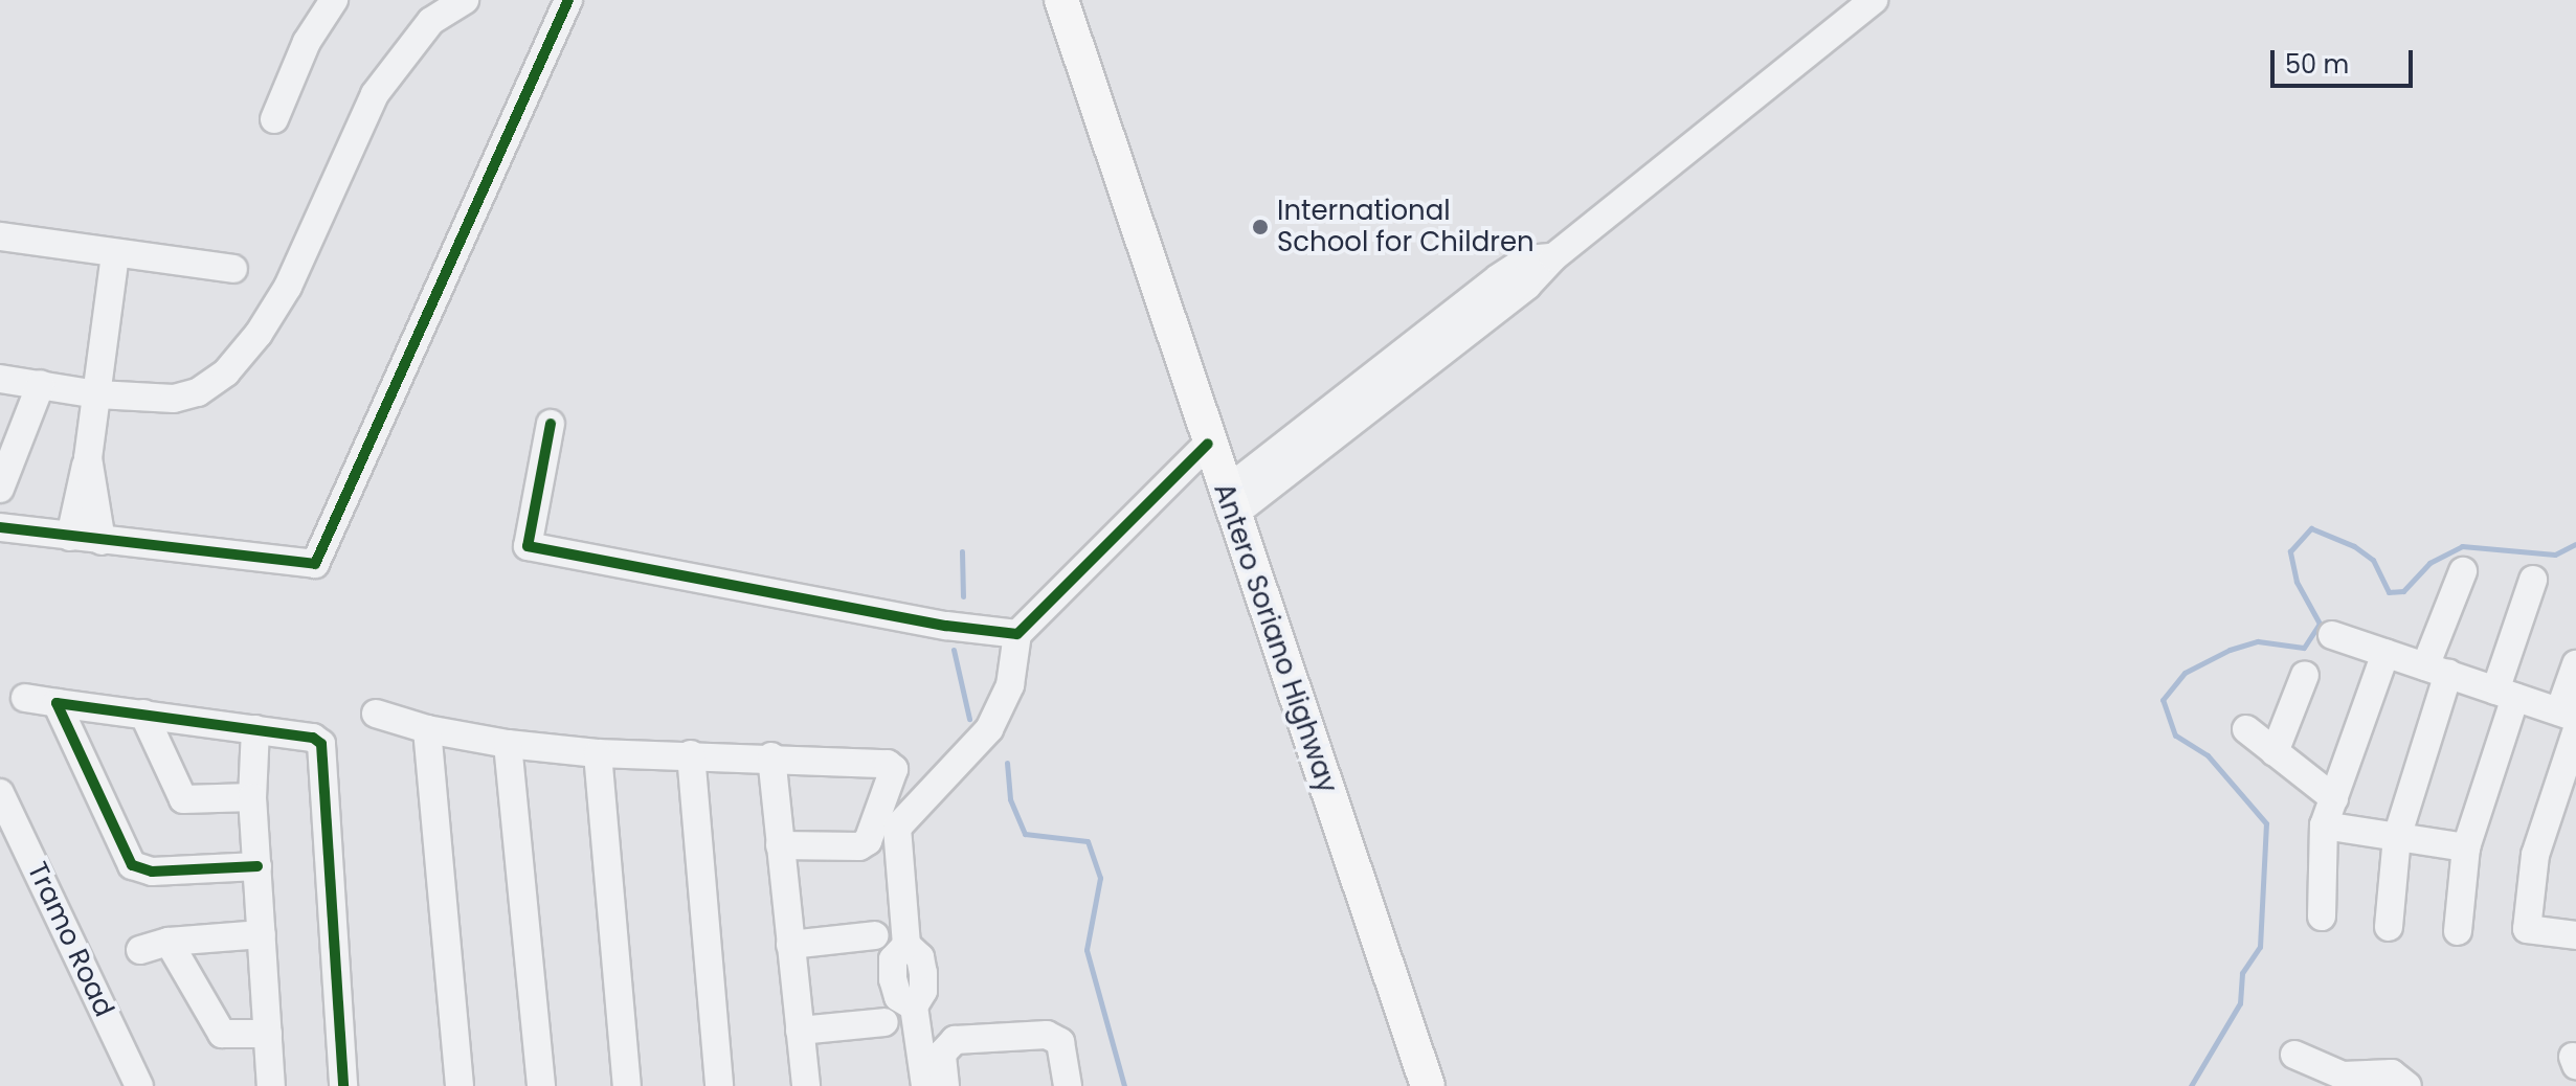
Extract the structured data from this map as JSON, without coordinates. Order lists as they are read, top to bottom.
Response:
{
  "streets": {
    "main road": ["Antero Soriano Highway"],
    "street": ["Tramo Road"]
  },
  "places": ["International School for Children"],
  "scale_bar": "50 m"
}
